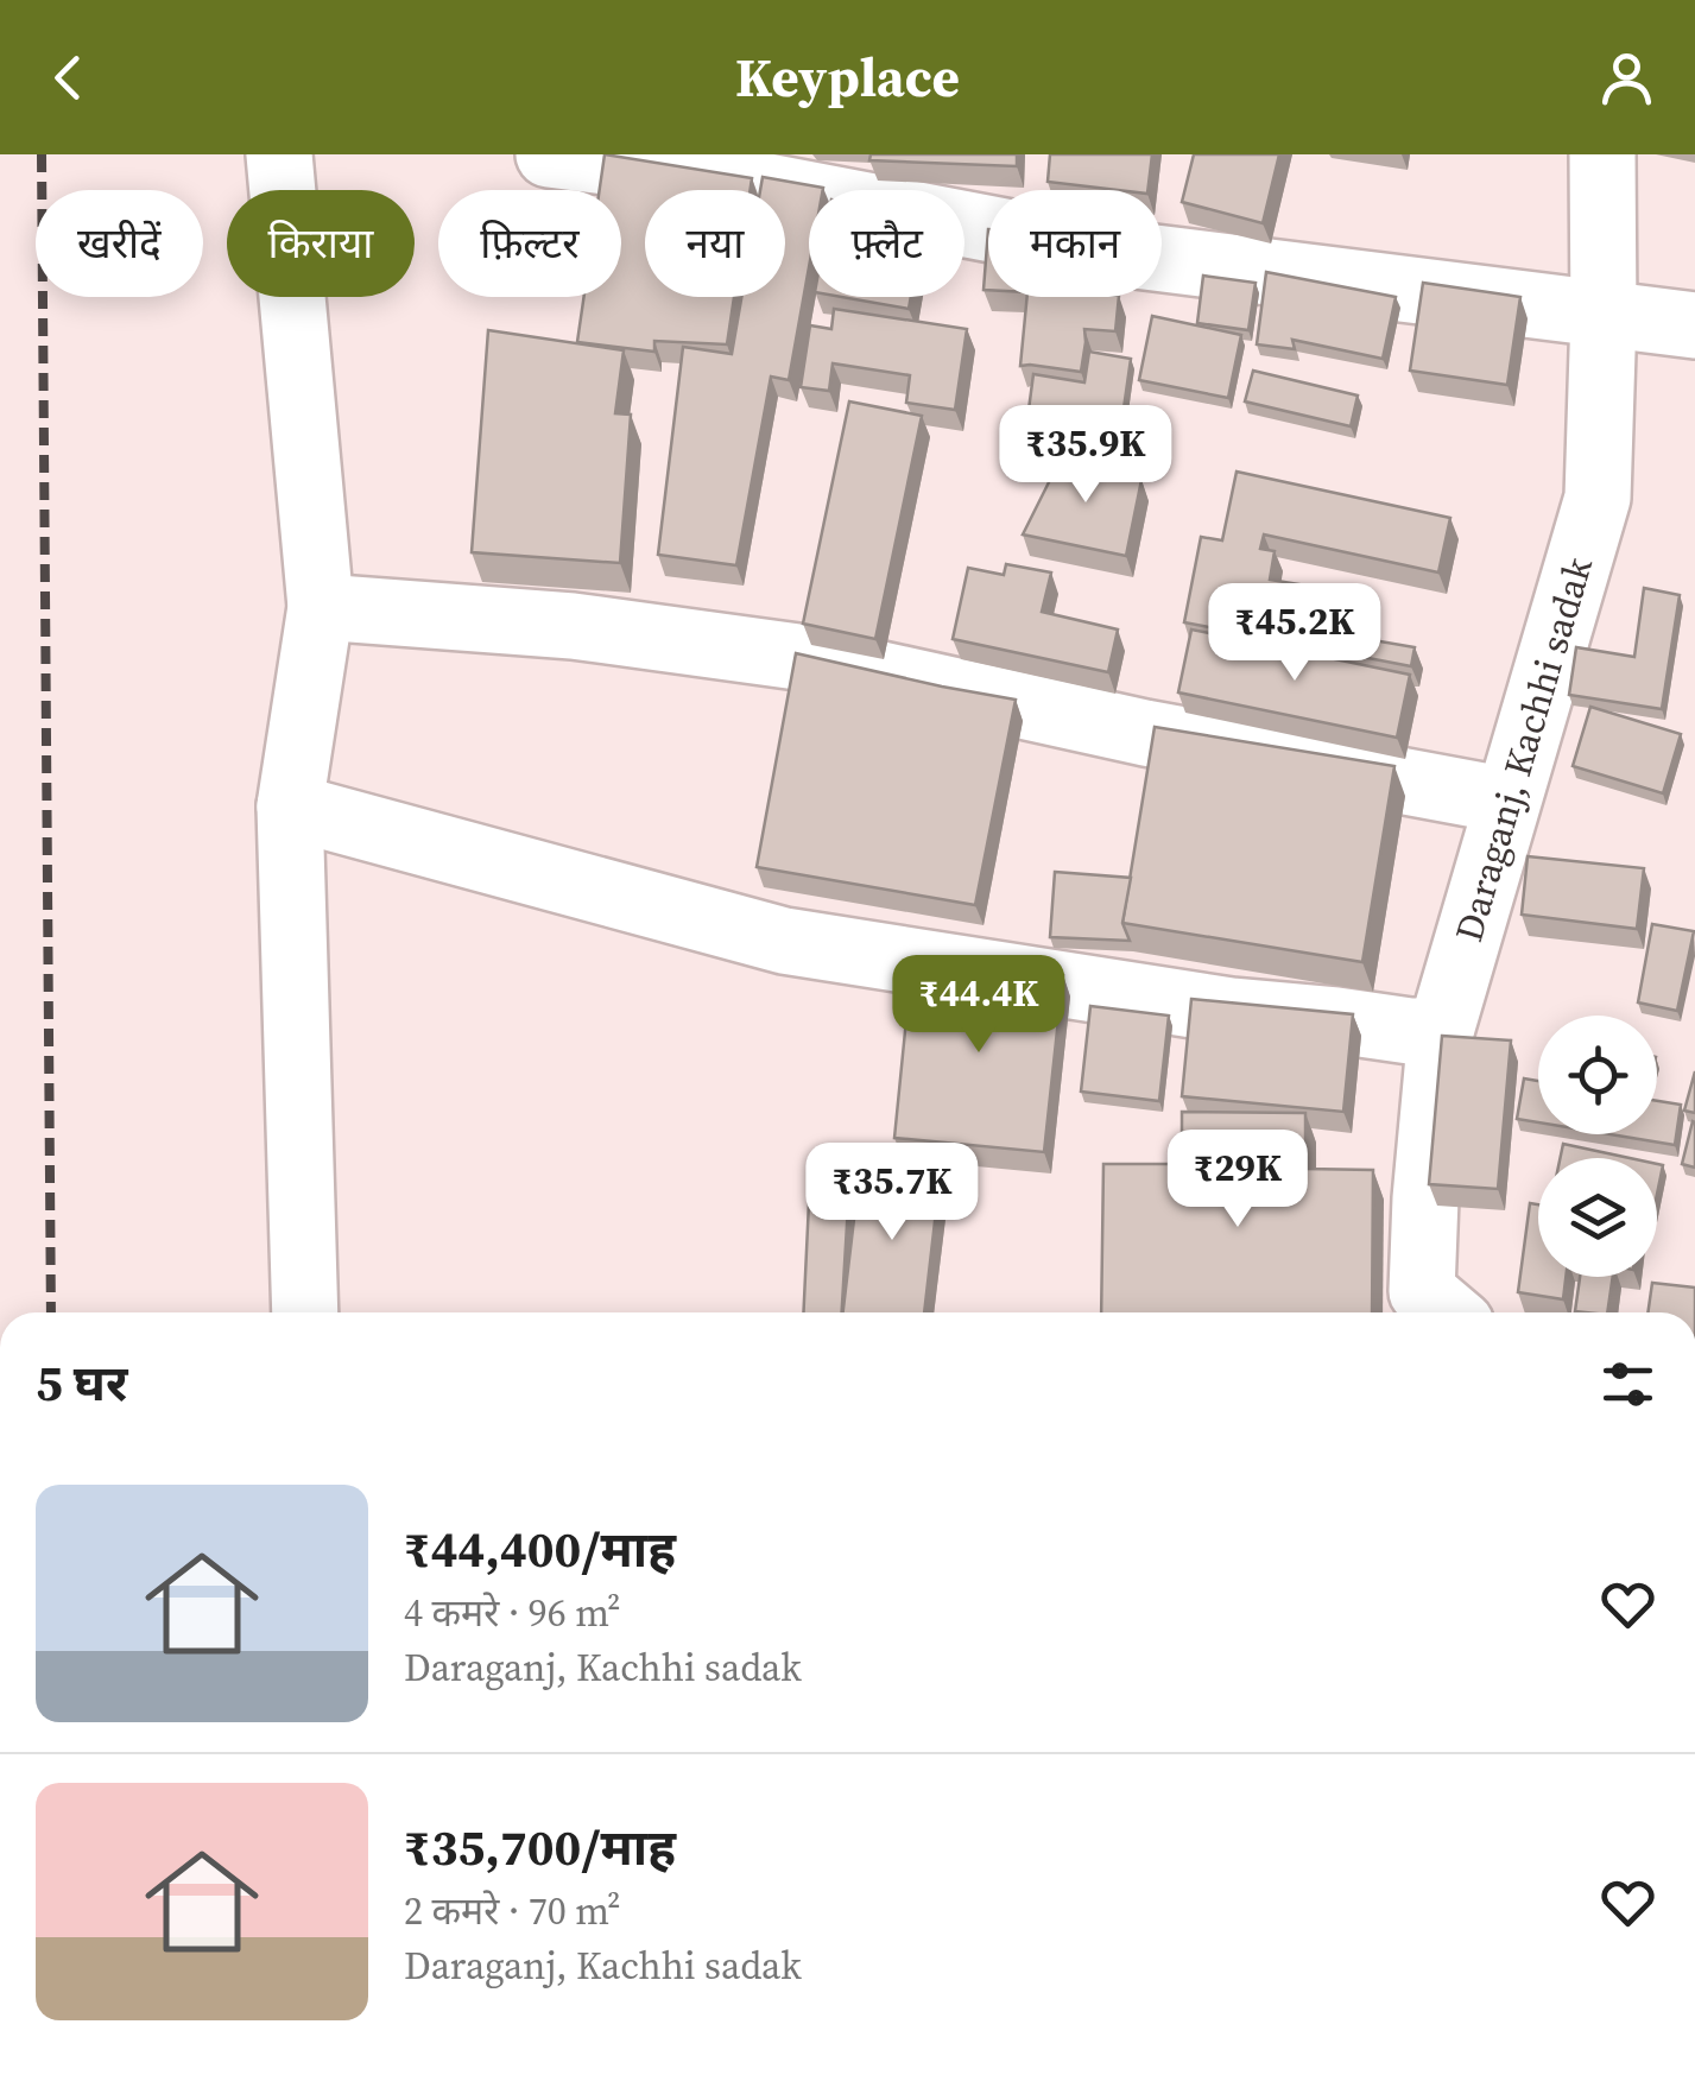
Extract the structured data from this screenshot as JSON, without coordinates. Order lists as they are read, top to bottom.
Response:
{
  "streets": {
    "street": ["Daraganj, Kachhi sadak"]
  },
  "page": {
    "header": "Keyplace",
    "chip": [
      "खरीदें",
      "किराया",
      "फ़िल्टर",
      "नया",
      "फ़्लैट",
      "मकान"
    ],
    "price": [
      "₹35.9K",
      "₹45.2K",
      "₹44.4K",
      "₹29K",
      "₹35.7K"
    ],
    "heading": "5 घर",
    "list": [
      {
        "name": "₹44,400/माह",
        "note": "4 कमरे · 96 m² · Daraganj, Kachhi sadak"
      },
      {
        "name": "₹35,700/माह",
        "note": "2 कमरे · 70 m² · Daraganj, Kachhi sadak"
      }
    ]
  }
}
